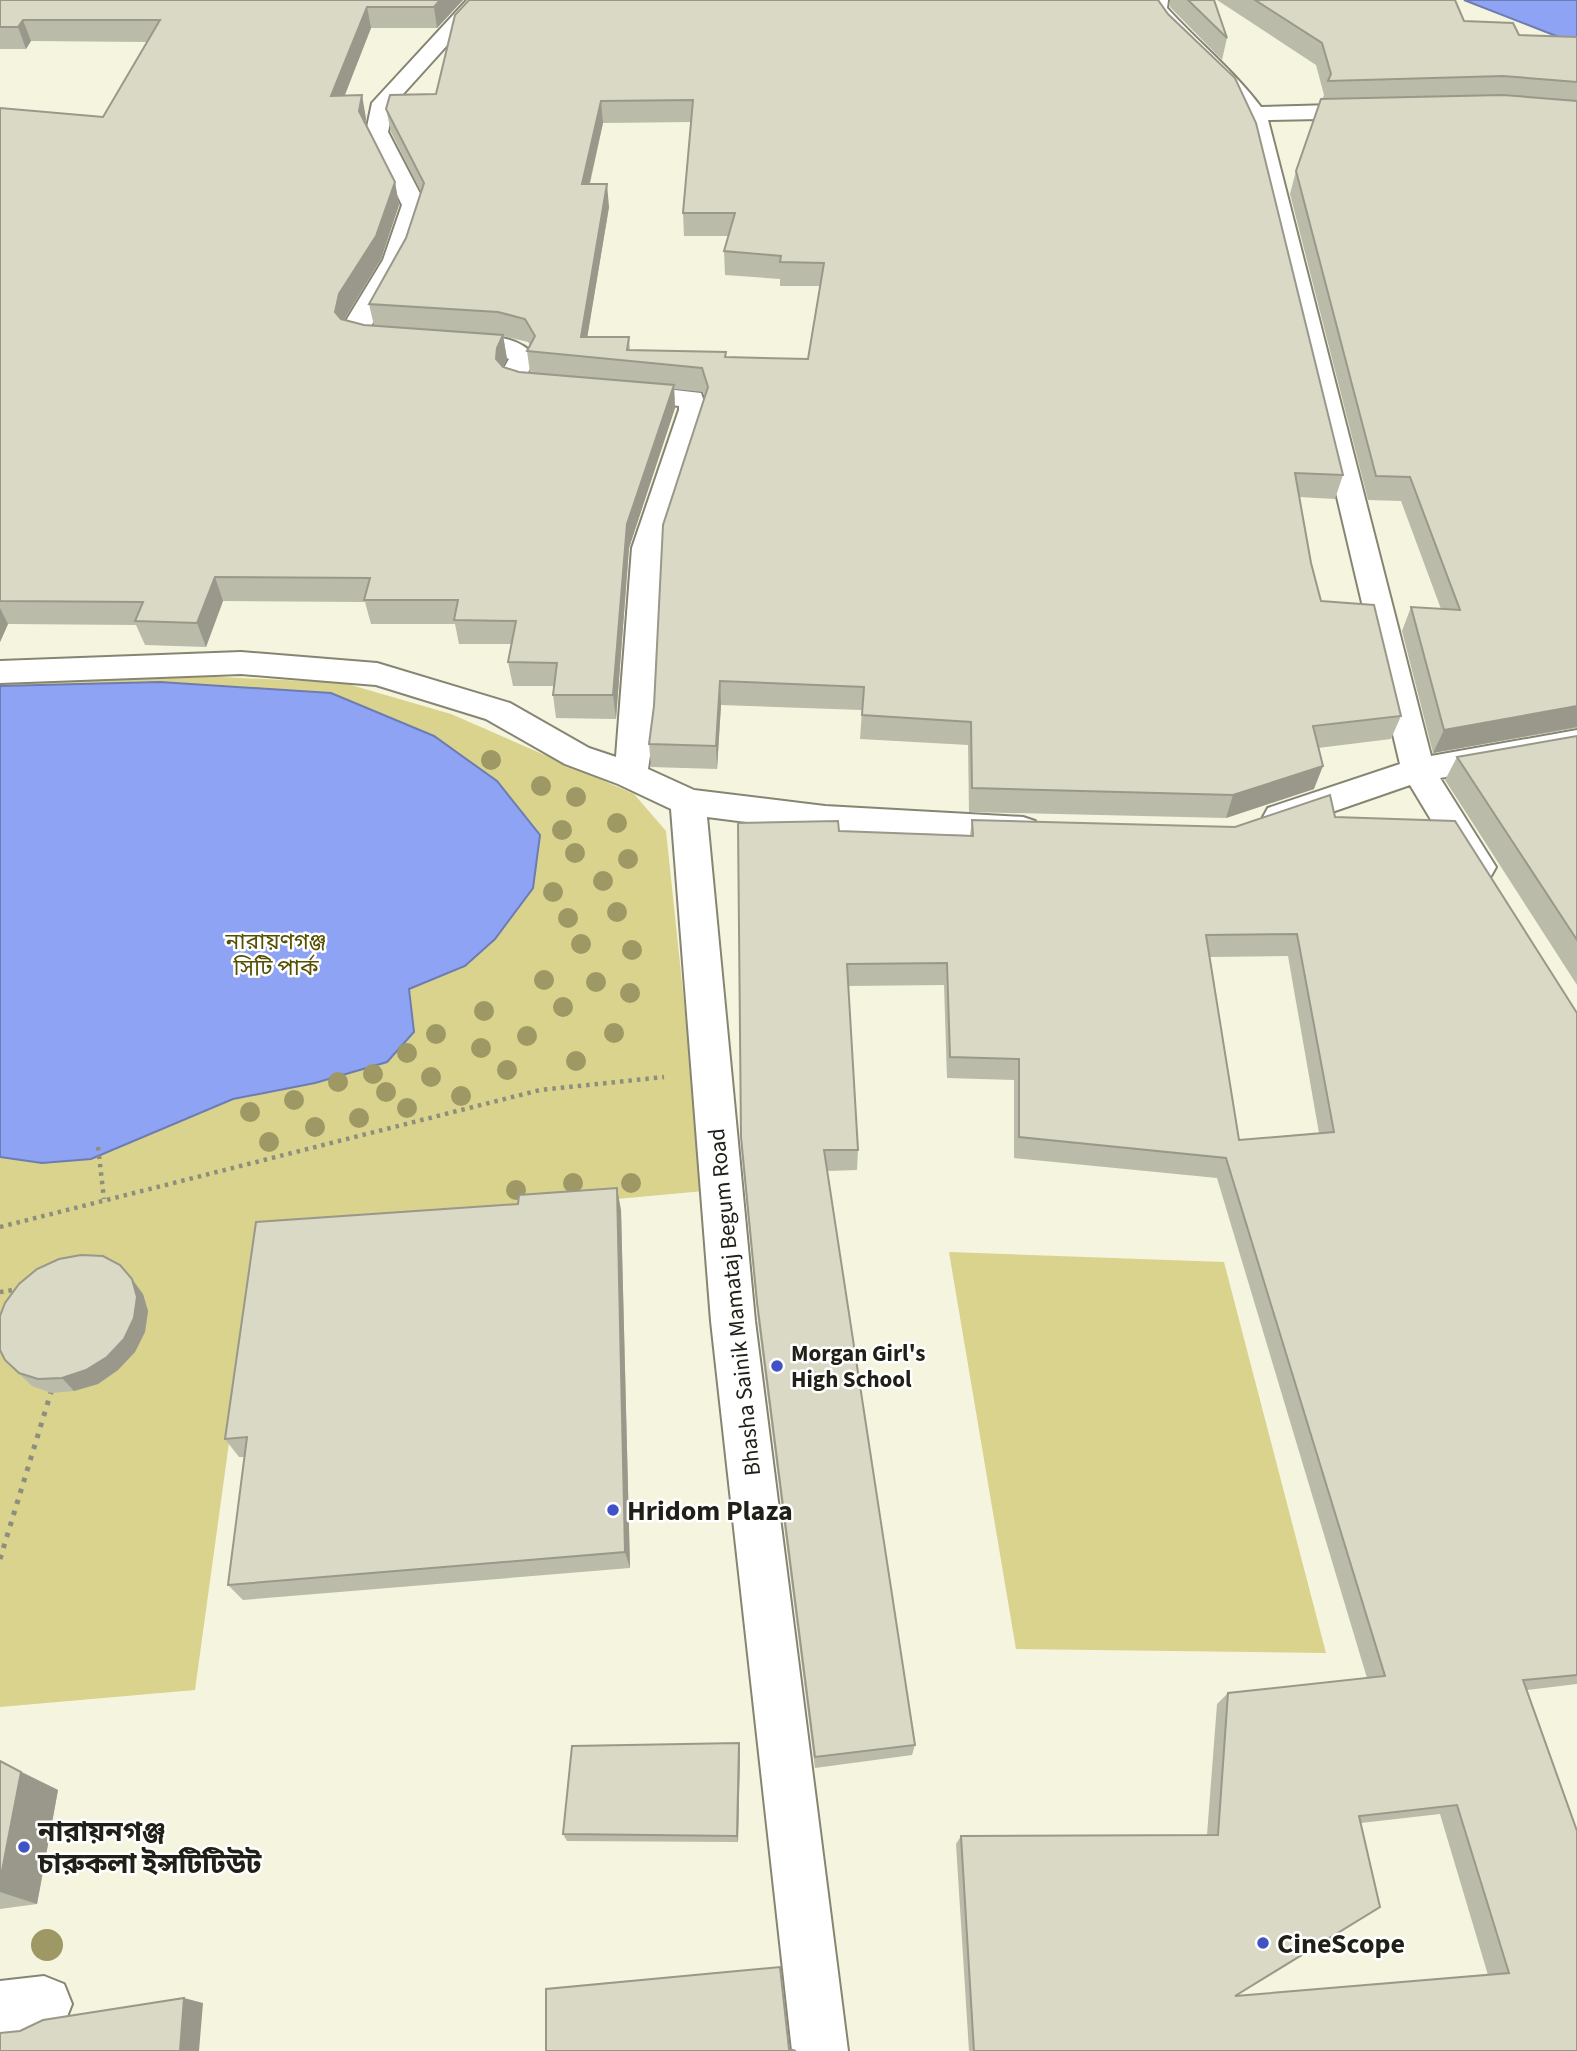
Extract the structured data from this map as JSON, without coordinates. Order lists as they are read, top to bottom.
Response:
{
  "streets": {
    "street": ["Bhasha Sainik Mamataj Begum Road"]
  },
  "parks": ["নারায়ণগঞ্জ সিটি পার্ক"],
  "places": [
    "Morgan Girl's High School",
    "Hridom Plaza",
    "নারায়নগঞ্জ চারুকলা ইন্সটিটিউট",
    "CineScope"
  ]
}
